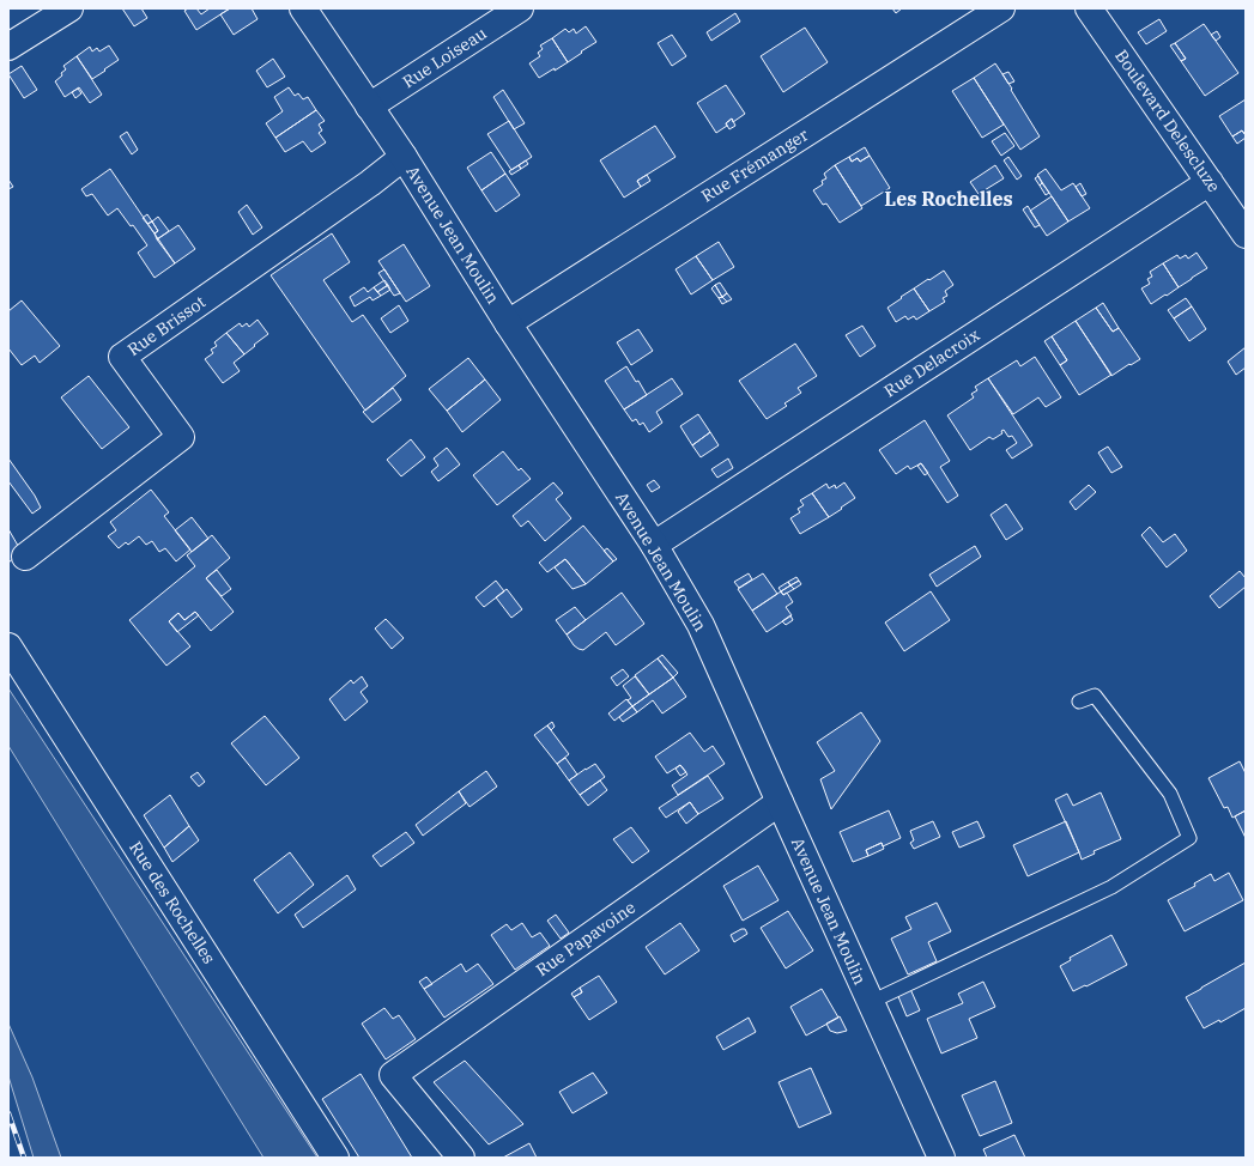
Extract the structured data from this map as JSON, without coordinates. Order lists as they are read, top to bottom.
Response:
{
  "streets": {
    "street": [
      "Rue Loiseau",
      "Boulevard Delescluze",
      "Rue Frémanger",
      "Avenue Jean Moulin",
      "Rue Brissot",
      "Rue Delacroix",
      "Rue des Rochelles",
      "Rue Papavoine"
    ]
  },
  "crossings": [
    ["Rue Loiseau", "Avenue Jean Moulin"],
    ["Boulevard Delescluze", "Rue Delacroix"],
    ["Rue Frémanger", "Avenue Jean Moulin"],
    ["Avenue Jean Moulin", "Rue Brissot"],
    ["Avenue Jean Moulin", "Rue Delacroix"],
    ["Avenue Jean Moulin", "Rue Papavoine"]
  ],
  "districts": ["Les Rochelles"]
}
